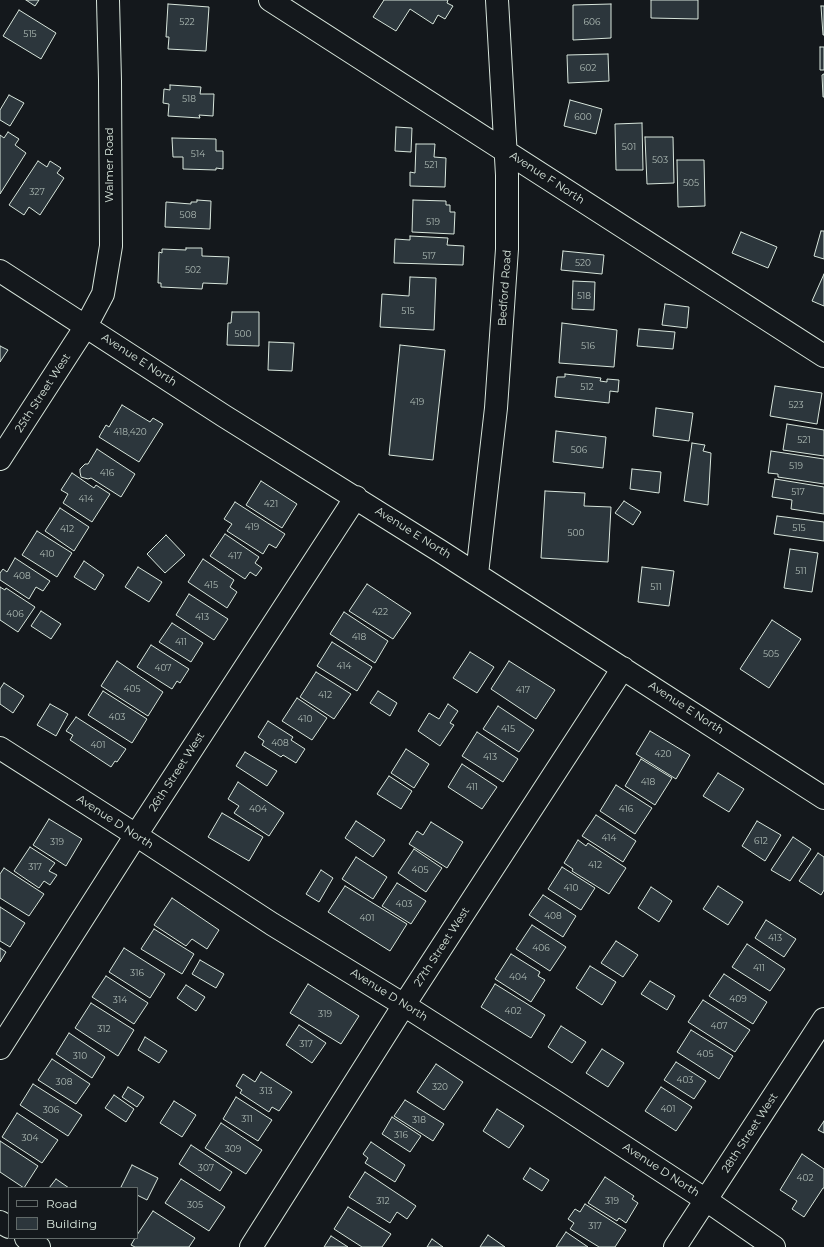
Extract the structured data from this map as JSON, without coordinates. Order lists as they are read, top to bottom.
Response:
{
  "streets": {
    "street": [
      "Walmer Road",
      "Avenue F North",
      "Bedford Road",
      "Avenue E North",
      "25th Street West",
      "26th Street West",
      "Avenue D North",
      "27th Street West",
      "28th Street West"
    ]
  },
  "crossings": [
    ["Walmer Road", "Avenue E North"],
    ["Walmer Road", "25th Street West"],
    ["Avenue F North", "Bedford Road"],
    ["Bedford Road", "Avenue E North"],
    ["Avenue E North", "25th Street West"],
    ["Avenue E North", "26th Street West"],
    ["Avenue E North", "27th Street West"],
    ["26th Street West", "Avenue D North"],
    ["Avenue D North", "27th Street West"],
    ["Avenue D North", "28th Street West"]
  ],
  "house_numbers": [
    "522",
    "606",
    "515",
    "602",
    "518",
    "600",
    "501",
    "514",
    "503",
    "521",
    "505",
    "327",
    "508",
    "519",
    "517",
    "520",
    "502",
    "518",
    "515",
    "500",
    "516",
    "512",
    "419",
    "523",
    "418,420",
    "521",
    "506",
    "519",
    "416",
    "517",
    "414",
    "421",
    "419",
    "515",
    "412",
    "500",
    "410",
    "417",
    "511",
    "408",
    "415",
    "511",
    "422",
    "406",
    "413",
    "418",
    "411",
    "505",
    "414",
    "407",
    "405",
    "417",
    "412",
    "403",
    "410",
    "415",
    "408",
    "401",
    "420",
    "413",
    "418",
    "411",
    "404",
    "416",
    "414",
    "612",
    "319",
    "412",
    "317",
    "405",
    "410",
    "403",
    "408",
    "401",
    "413",
    "406",
    "411",
    "316",
    "404",
    "409",
    "314",
    "402",
    "319",
    "407",
    "312",
    "317",
    "405",
    "310",
    "403",
    "308",
    "320",
    "313",
    "401",
    "306",
    "311",
    "318",
    "316",
    "304",
    "309",
    "307",
    "402",
    "312",
    "319",
    "305",
    "317"
  ],
  "legend": ["Road", "Building"]
}
